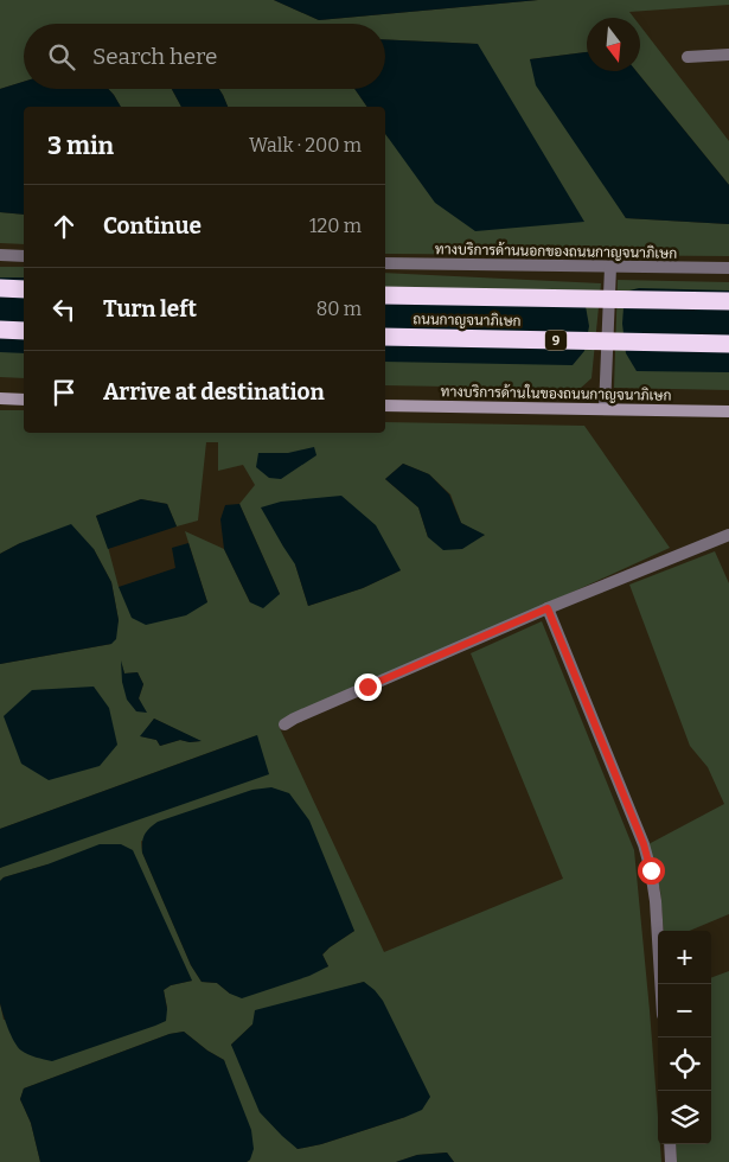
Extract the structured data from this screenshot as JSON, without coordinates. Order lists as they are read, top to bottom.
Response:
{
  "streets": {
    "highway": ["ถนนกาญจนาภิเษก", "9"],
    "main road": ["ทางบริการด้านในของถนนกาญจนาภิเษก"],
    "street": ["ทางบริการด้านนอกของถนนกาญจนาภิเษก"]
  },
  "north": "bottom",
  "page": {
    "search": "Search here",
    "heading": ["3 min", "Walk · 200 m"],
    "list": [
      ["Continue", "120 m"],
      ["Turn left", "80 m"],
      "Arrive at destination"
    ],
    "map_buttons": ["+", "−"]
  }
}
